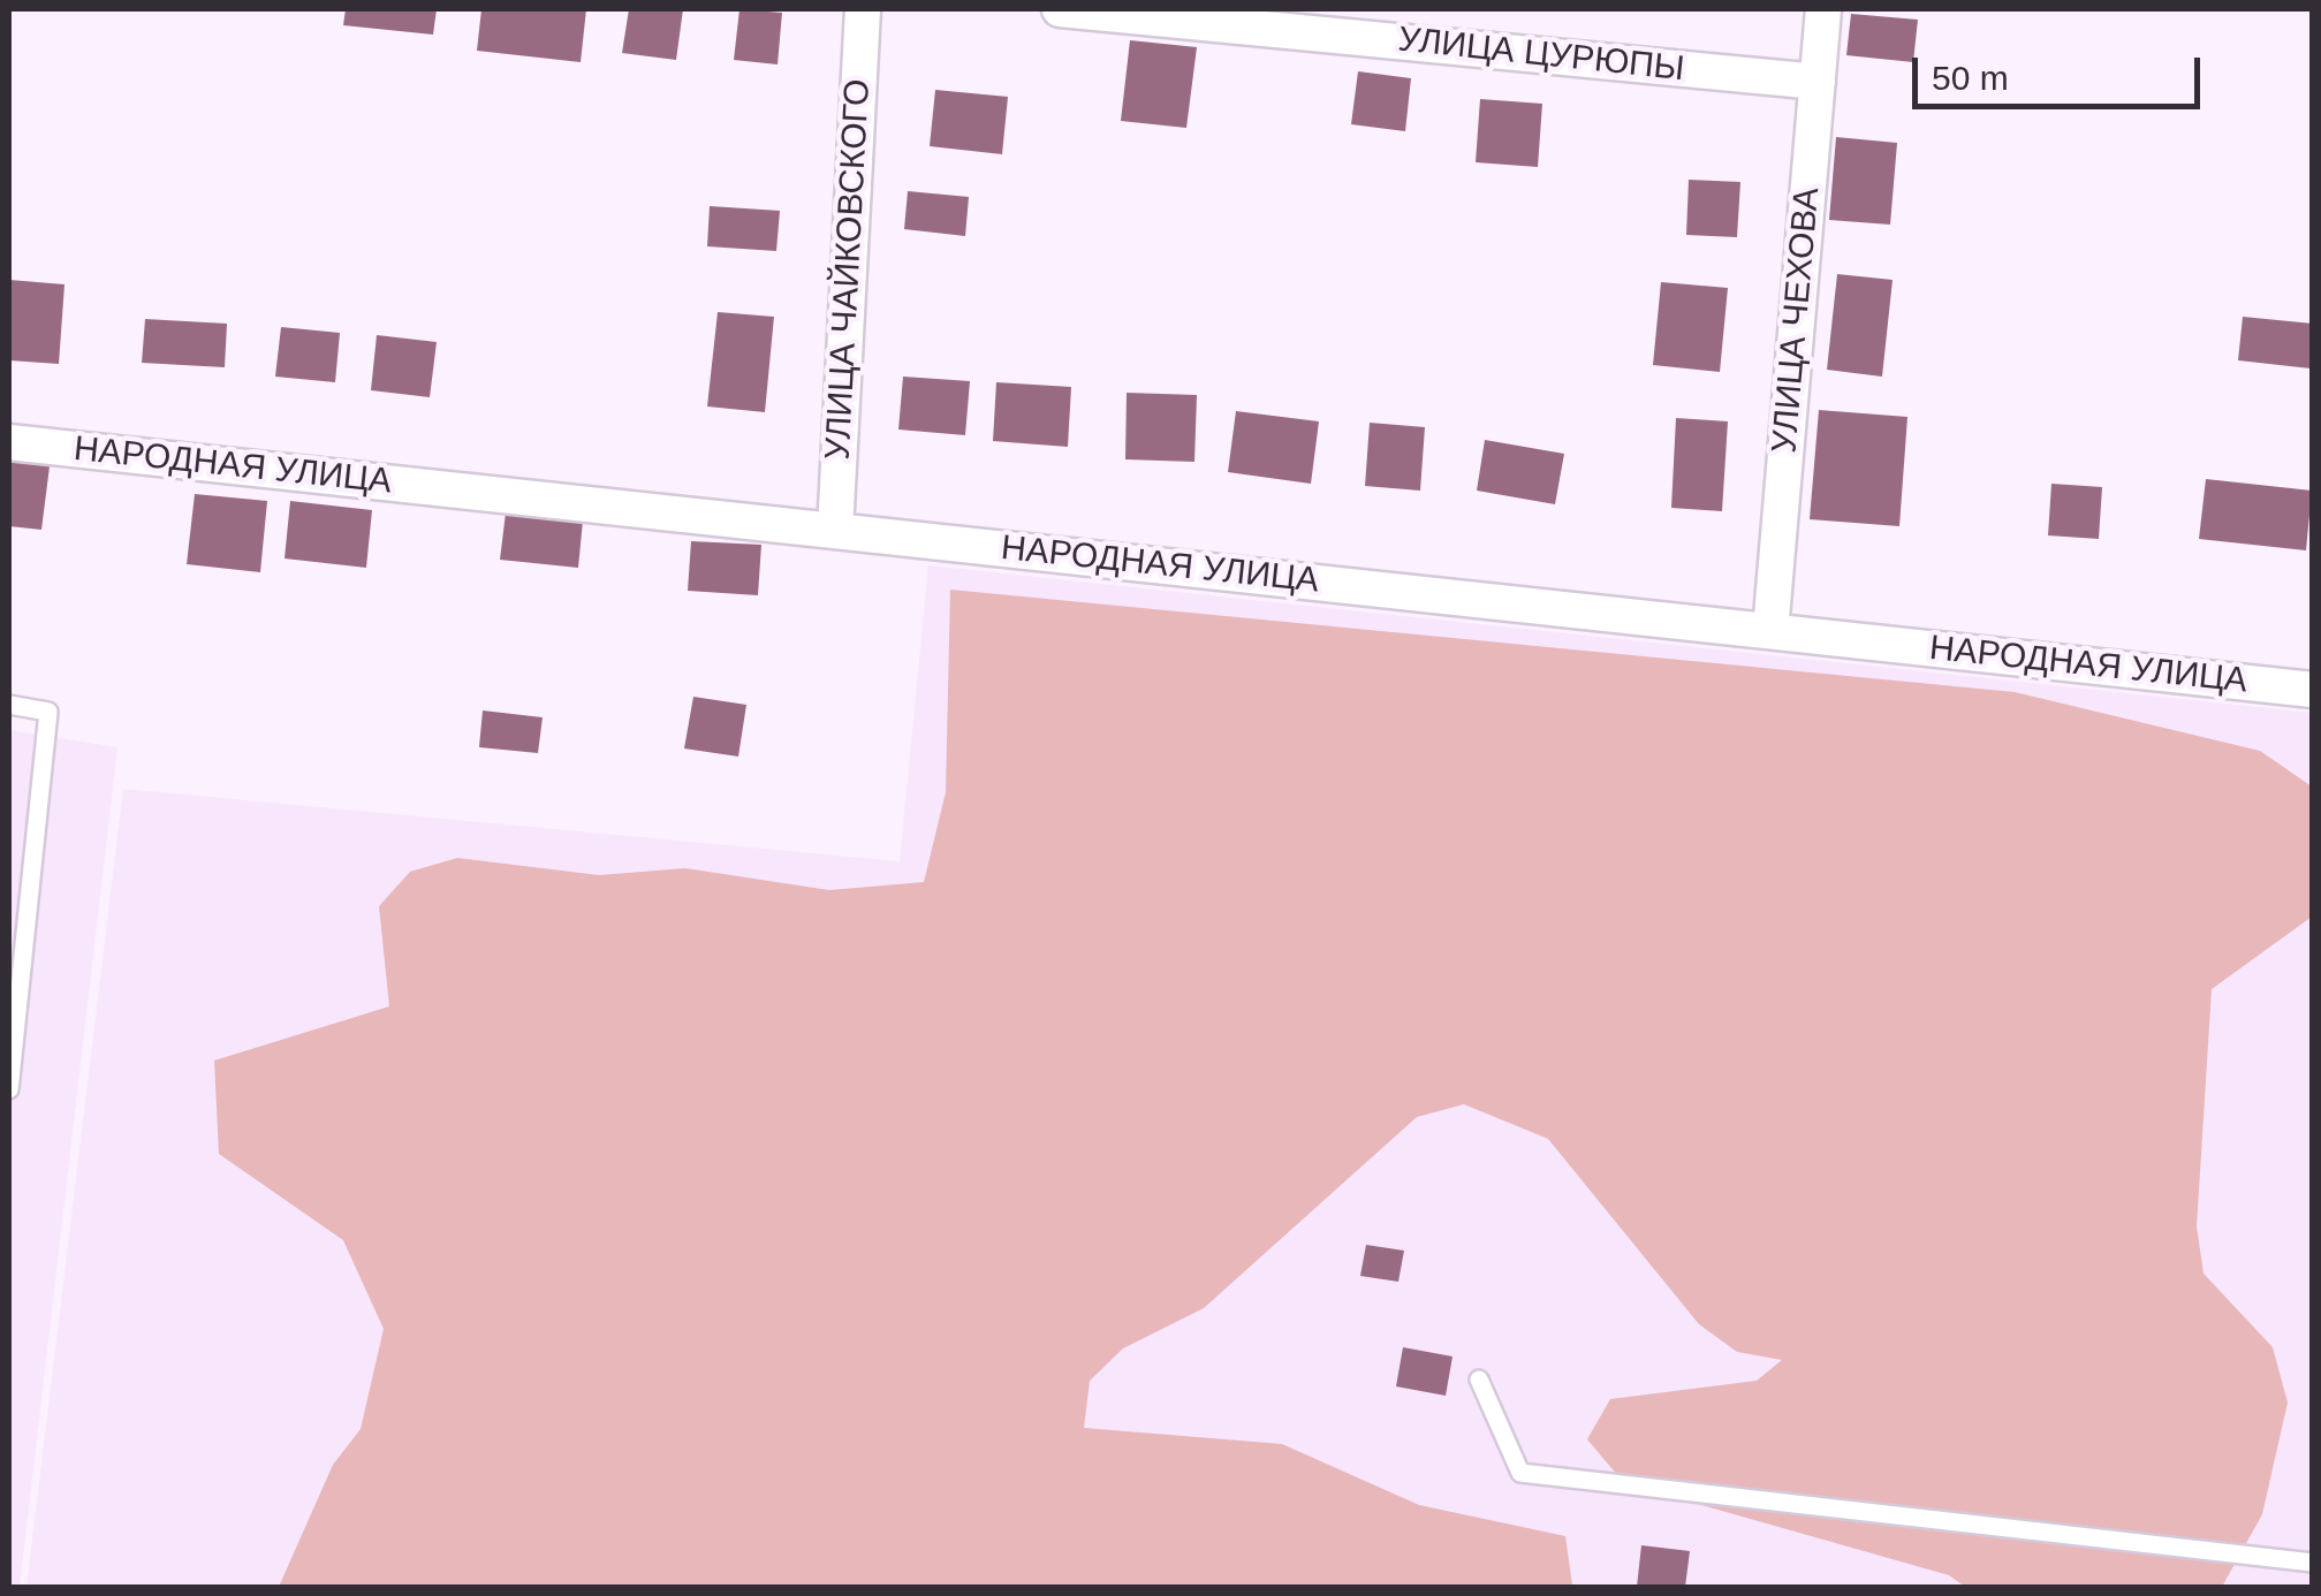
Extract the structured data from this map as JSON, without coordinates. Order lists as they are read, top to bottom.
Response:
{
  "streets": {
    "street": [
      "УЛИЦА ЦУРЮПЫ",
      "УЛИЦА ЧАЙКОВСКОГО",
      "УЛИЦА ЧЕХОВА",
      "НАРОДНАЯ УЛИЦА"
    ]
  },
  "crossings": [
    ["УЛИЦА ЦУРЮПЫ", "УЛИЦА ЧЕХОВА"],
    ["УЛИЦА ЧАЙКОВСКОГО", "НАРОДНАЯ УЛИЦА"],
    ["УЛИЦА ЧЕХОВА", "НАРОДНАЯ УЛИЦА"]
  ],
  "scale_bar": "50 m"
}
